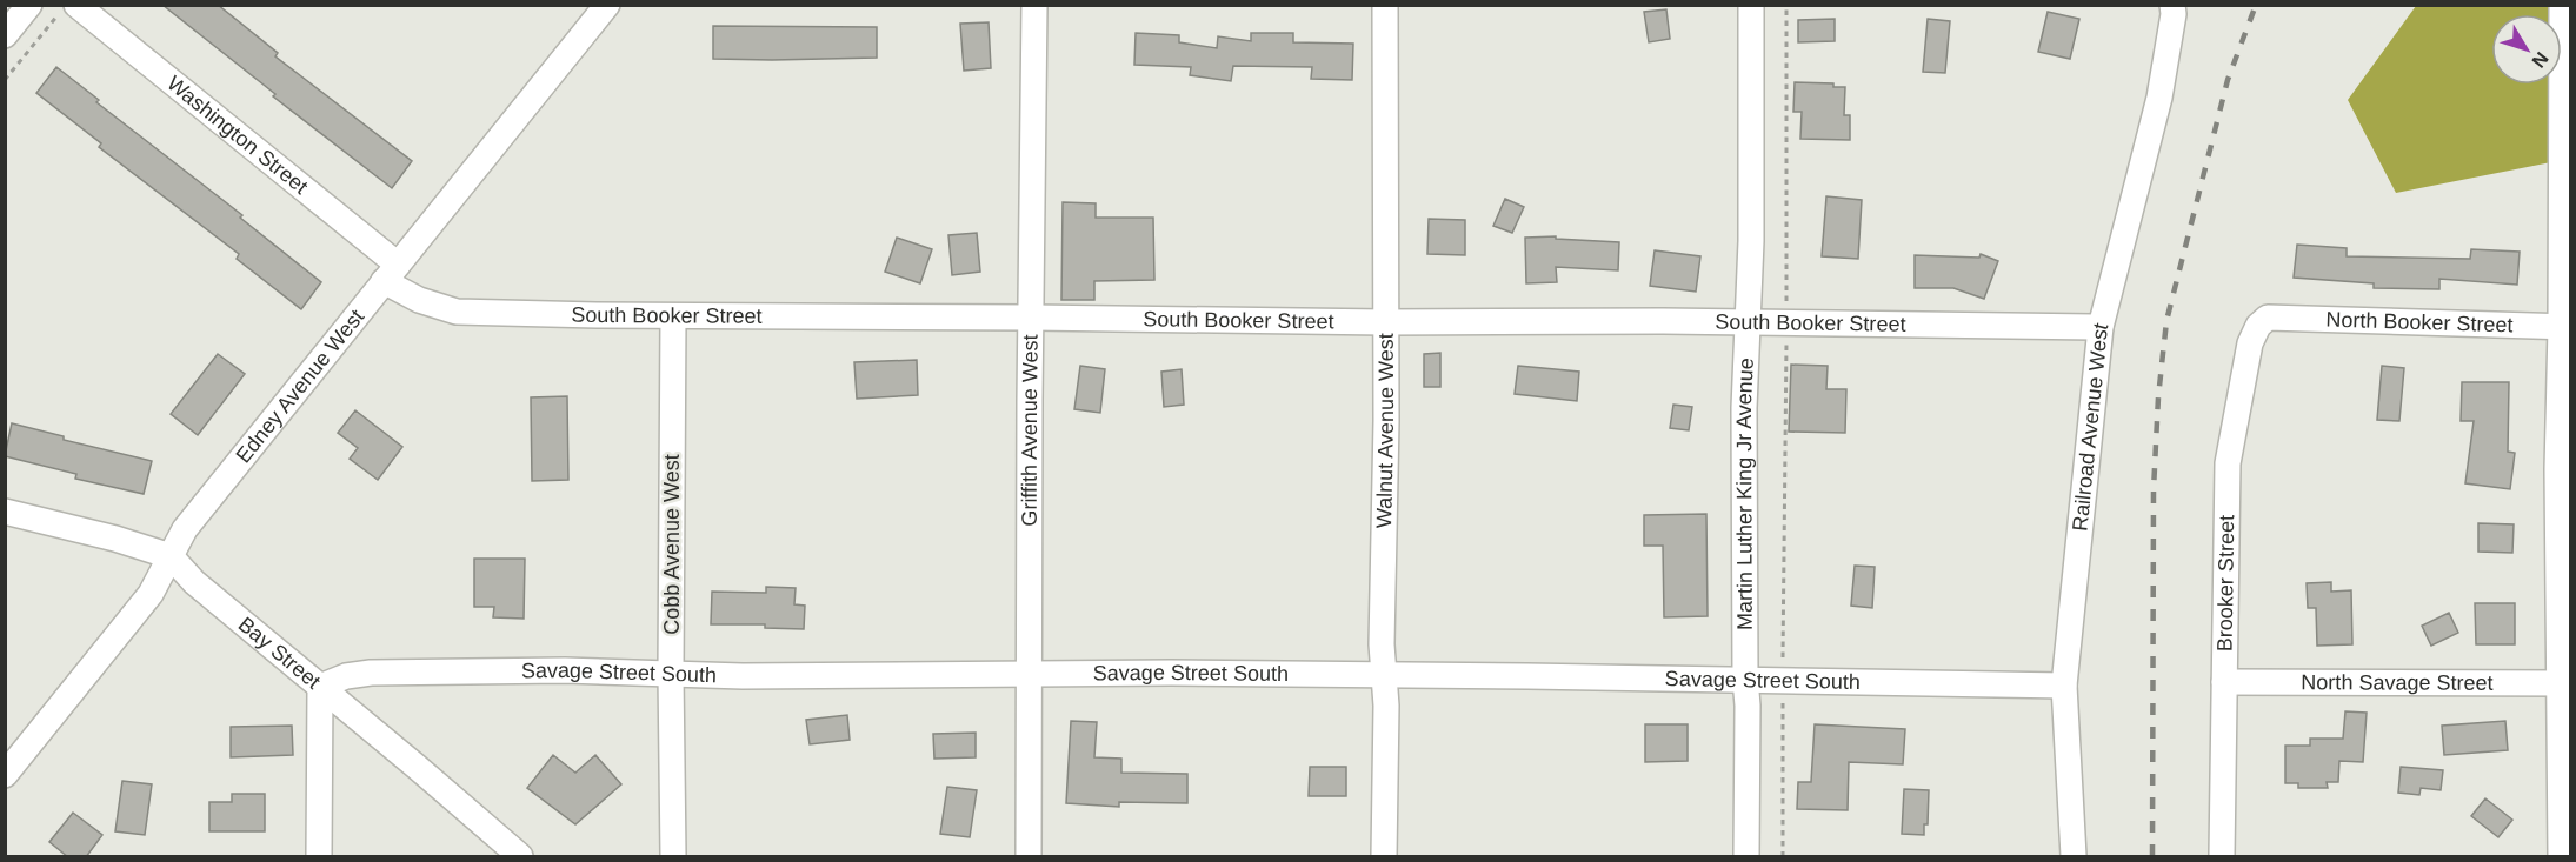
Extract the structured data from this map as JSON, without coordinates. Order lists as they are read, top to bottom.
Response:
{
  "streets": {
    "street": [
      "Washington Street",
      "South Booker Street",
      "North Booker Street",
      "Edney Avenue West",
      "Railroad Avenue West",
      "Griffith Avenue West",
      "Walnut Avenue West",
      "Martin Luther King Jr Avenue",
      "Cobb Avenue West",
      "Brooker Street",
      "Bay Street",
      "Savage Street South",
      "North Savage Street"
    ]
  },
  "crossings": [
    ["Washington Street", "South Booker Street"],
    ["Washington Street", "Edney Avenue West"],
    ["South Booker Street", "Edney Avenue West"],
    ["South Booker Street", "Railroad Avenue West"],
    ["South Booker Street", "Griffith Avenue West"],
    ["South Booker Street", "Walnut Avenue West"],
    ["South Booker Street", "Martin Luther King Jr Avenue"],
    ["South Booker Street", "Cobb Avenue West"],
    ["North Booker Street", "Brooker Street"],
    ["Edney Avenue West", "Bay Street"],
    ["Railroad Avenue West", "Savage Street South"],
    ["Griffith Avenue West", "Savage Street South"],
    ["Walnut Avenue West", "Savage Street South"],
    ["Martin Luther King Jr Avenue", "Savage Street South"],
    ["Cobb Avenue West", "Savage Street South"],
    ["Brooker Street", "North Savage Street"],
    ["Bay Street", "Savage Street South"]
  ],
  "north": "bottom right"
}
